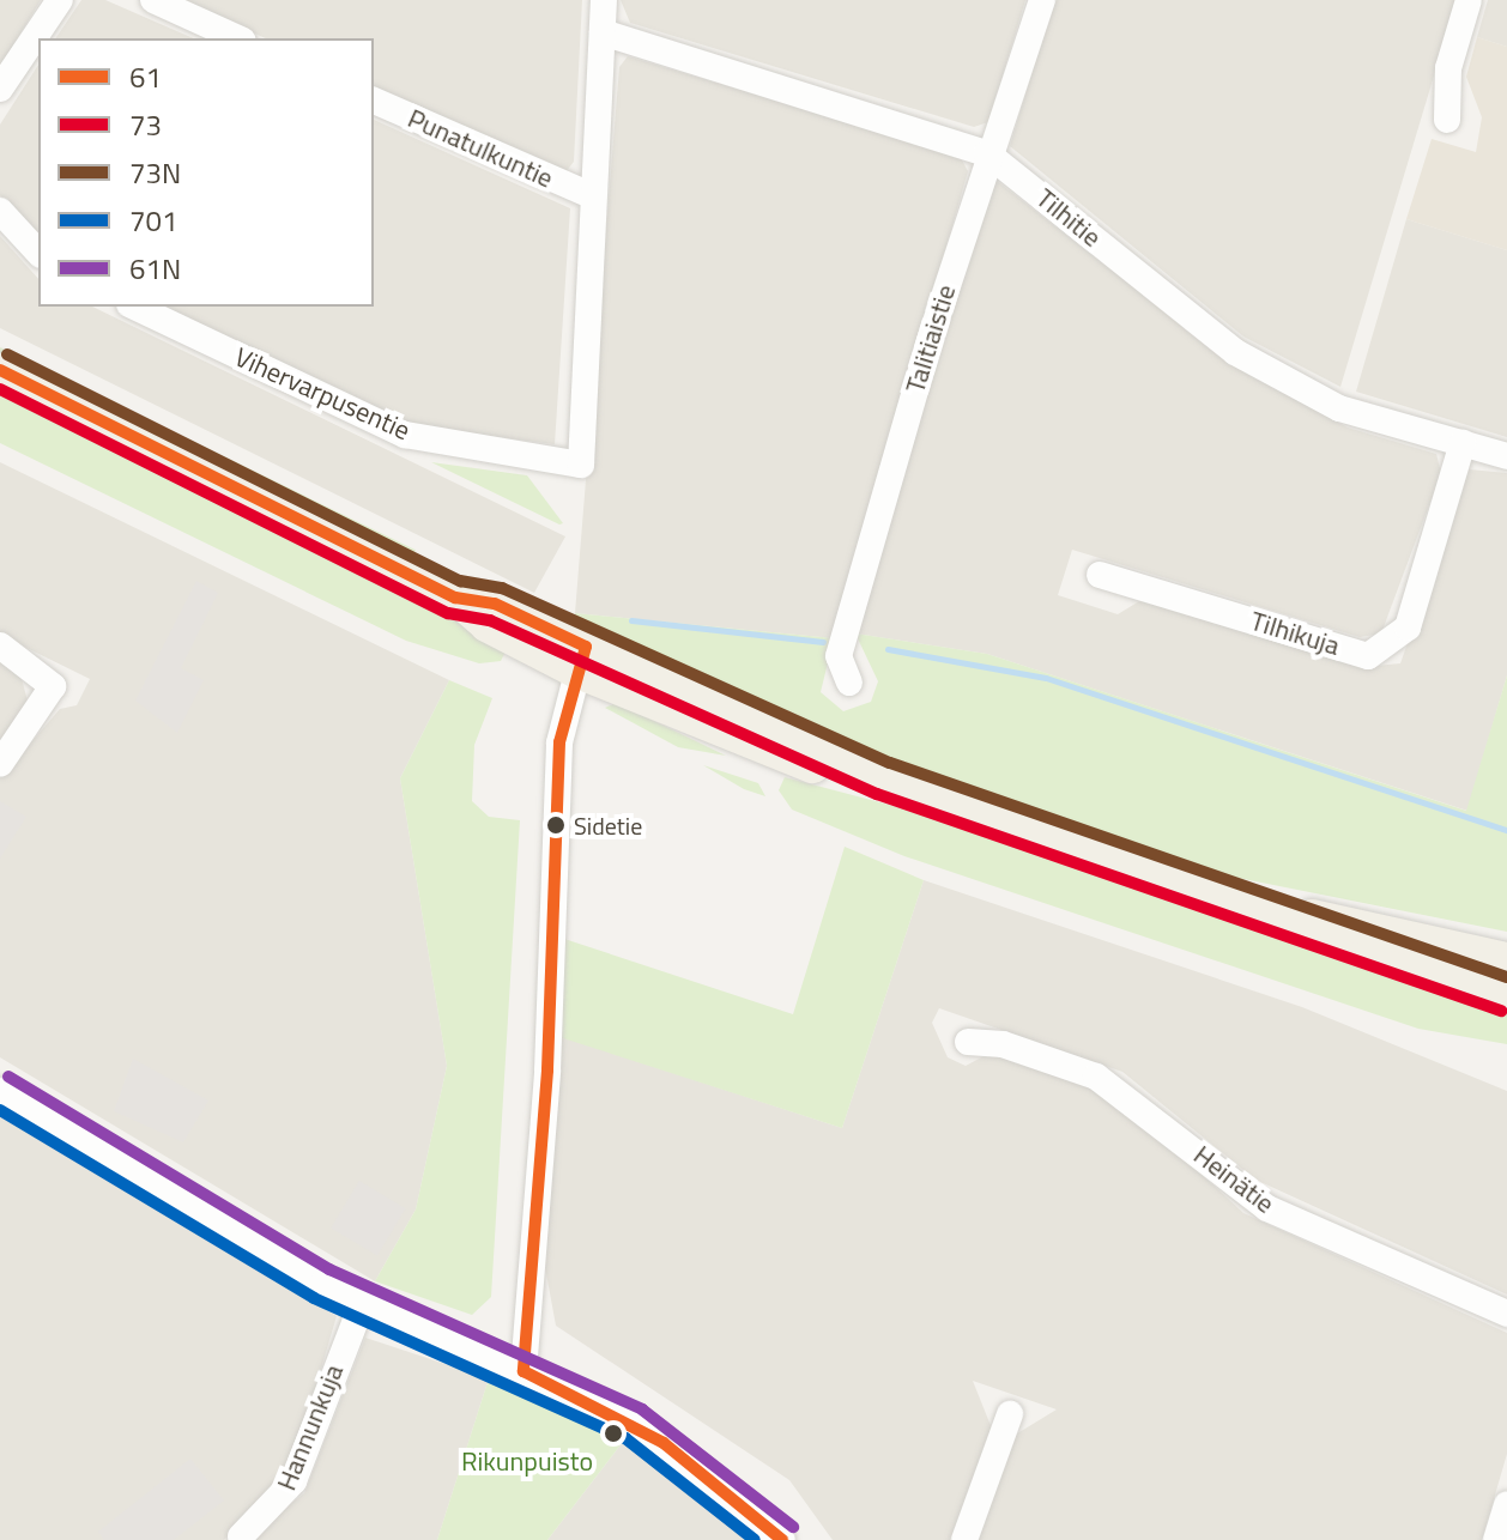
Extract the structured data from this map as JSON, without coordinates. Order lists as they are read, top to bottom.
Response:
{
  "streets": {
    "street": [
      "Punatulkuntie",
      "Tilhitie",
      "Talitiaistie",
      "Vihervarpusentie",
      "Tilhikuja",
      "Heinätie",
      "Hannunkuja"
    ]
  },
  "crossings": [
    ["Punatulkuntie", "Vihervarpusentie"],
    ["Tilhitie", "Talitiaistie"],
    ["Tilhitie", "Tilhikuja"]
  ],
  "parks": ["Rikunpuisto"],
  "places": ["Sidetie"],
  "lines": [
    "transit line 73N",
    "transit line 61",
    "transit line 73",
    "transit line 61N",
    "transit line 701"
  ],
  "legend": [
    "61",
    "73",
    "73N",
    "701",
    "61N"
  ]
}
